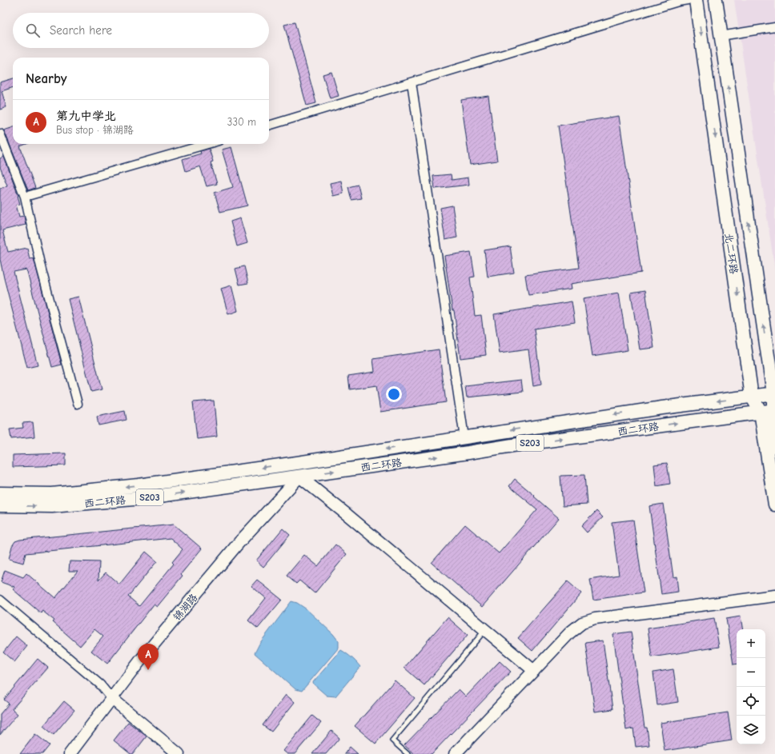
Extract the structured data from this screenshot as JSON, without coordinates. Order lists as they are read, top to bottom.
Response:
{
  "streets": {
    "main road": ["北二环路", "西二环路", "S203"],
    "street": ["锦湖路"]
  },
  "crossings": [
    ["北二环路", "西二环路"],
    ["北二环路", "S203"],
    ["西二环路", "S203"],
    ["西二环路", "锦湖路"]
  ],
  "page": {
    "search": "Search here",
    "heading": "Nearby",
    "list": [
      {
        "mark": "A",
        "name": "第九中学北",
        "note": "Bus stop · 锦湖路",
        "value": "330 m"
      }
    ],
    "map_buttons": ["+", "−"],
    "pins": "A"
  }
}
